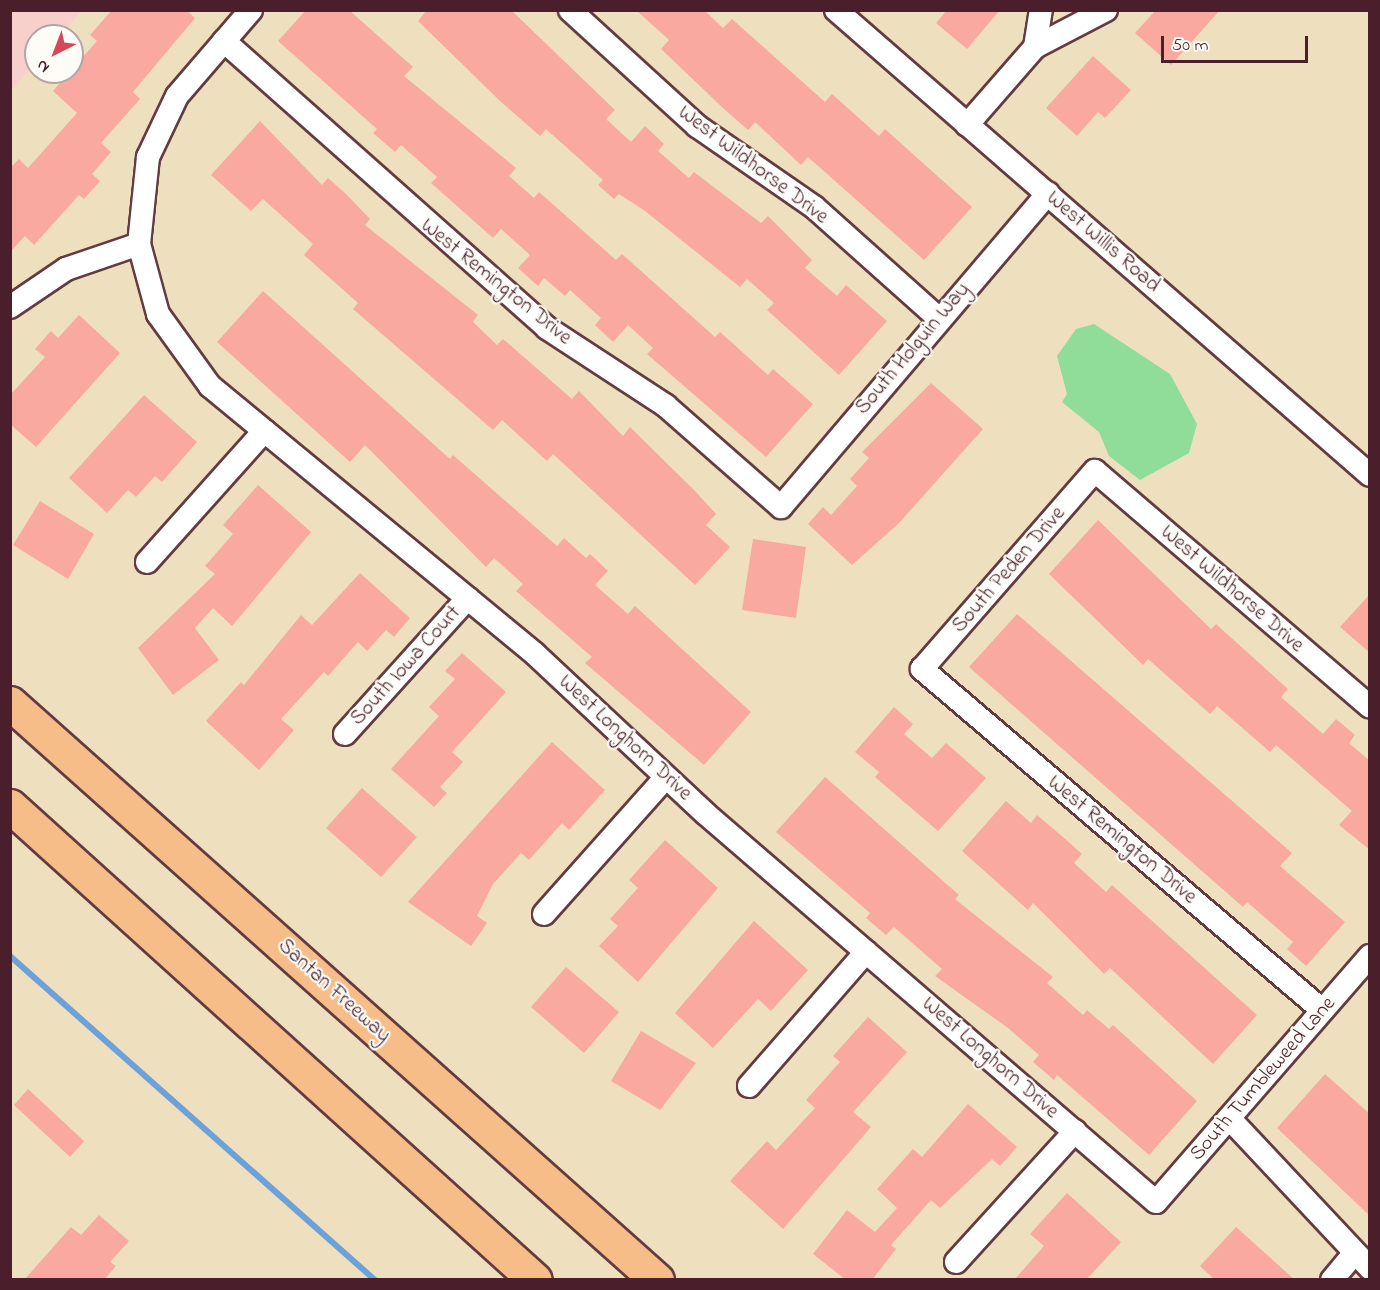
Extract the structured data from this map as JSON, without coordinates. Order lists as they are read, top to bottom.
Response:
{
  "streets": {
    "highway": ["Santan Freeway"],
    "street": [
      "West Wildhorse Drive",
      "West Willis Road",
      "West Remington Drive",
      "South Holguin Way",
      "South Peden Drive",
      "South Iowa Court",
      "West Longhorn Drive",
      "South Tumbleweed Lane"
    ]
  },
  "crossings": [
    ["West Wildhorse Drive", "South Holguin Way"],
    ["West Wildhorse Drive", "South Peden Drive"],
    ["West Willis Road", "South Holguin Way"],
    ["West Remington Drive", "South Holguin Way"],
    ["West Remington Drive", "South Peden Drive"],
    ["West Remington Drive", "South Tumbleweed Lane"],
    ["South Iowa Court", "West Longhorn Drive"],
    ["West Longhorn Drive", "South Tumbleweed Lane"]
  ],
  "scale_bar": "50 m",
  "north": "bottom left"
}
